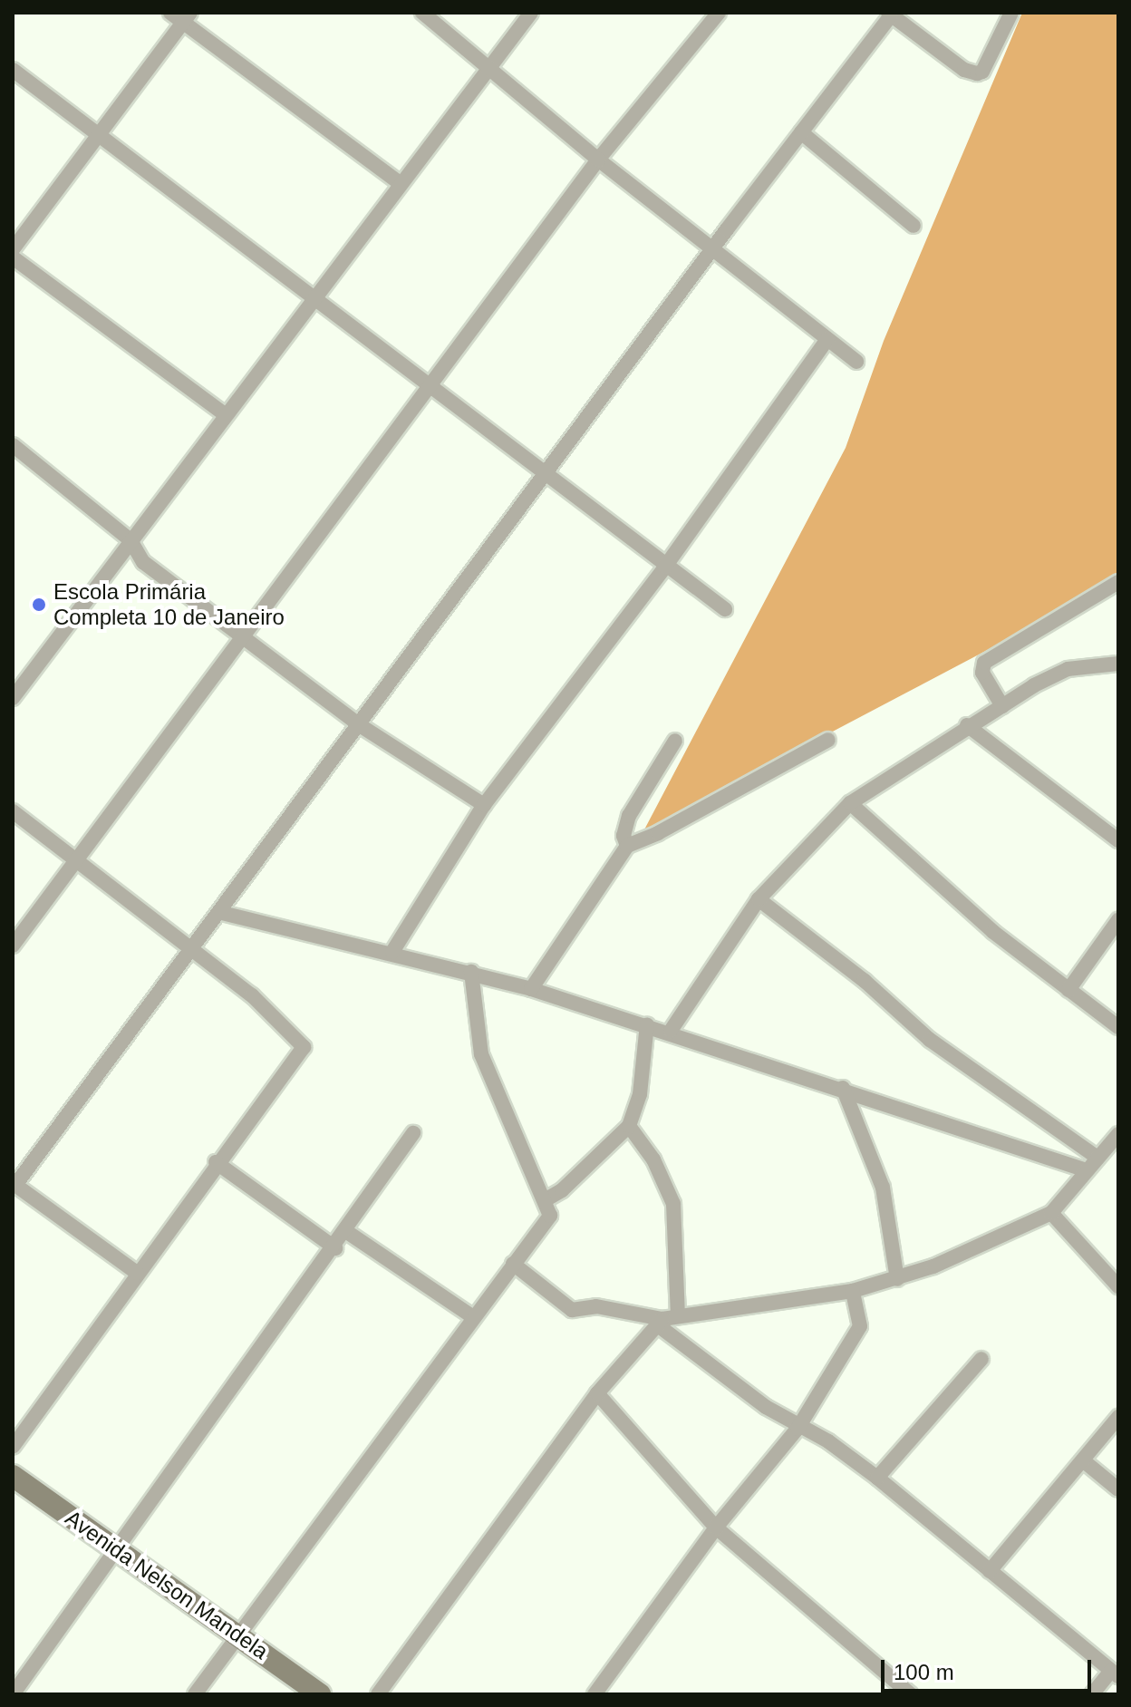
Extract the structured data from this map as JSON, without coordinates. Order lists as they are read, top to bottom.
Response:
{
  "streets": {
    "street": ["Avenida Nelson Mandela"]
  },
  "places": ["Escola Primária Completa 10 de Janeiro"],
  "scale_bar": "100 m"
}
